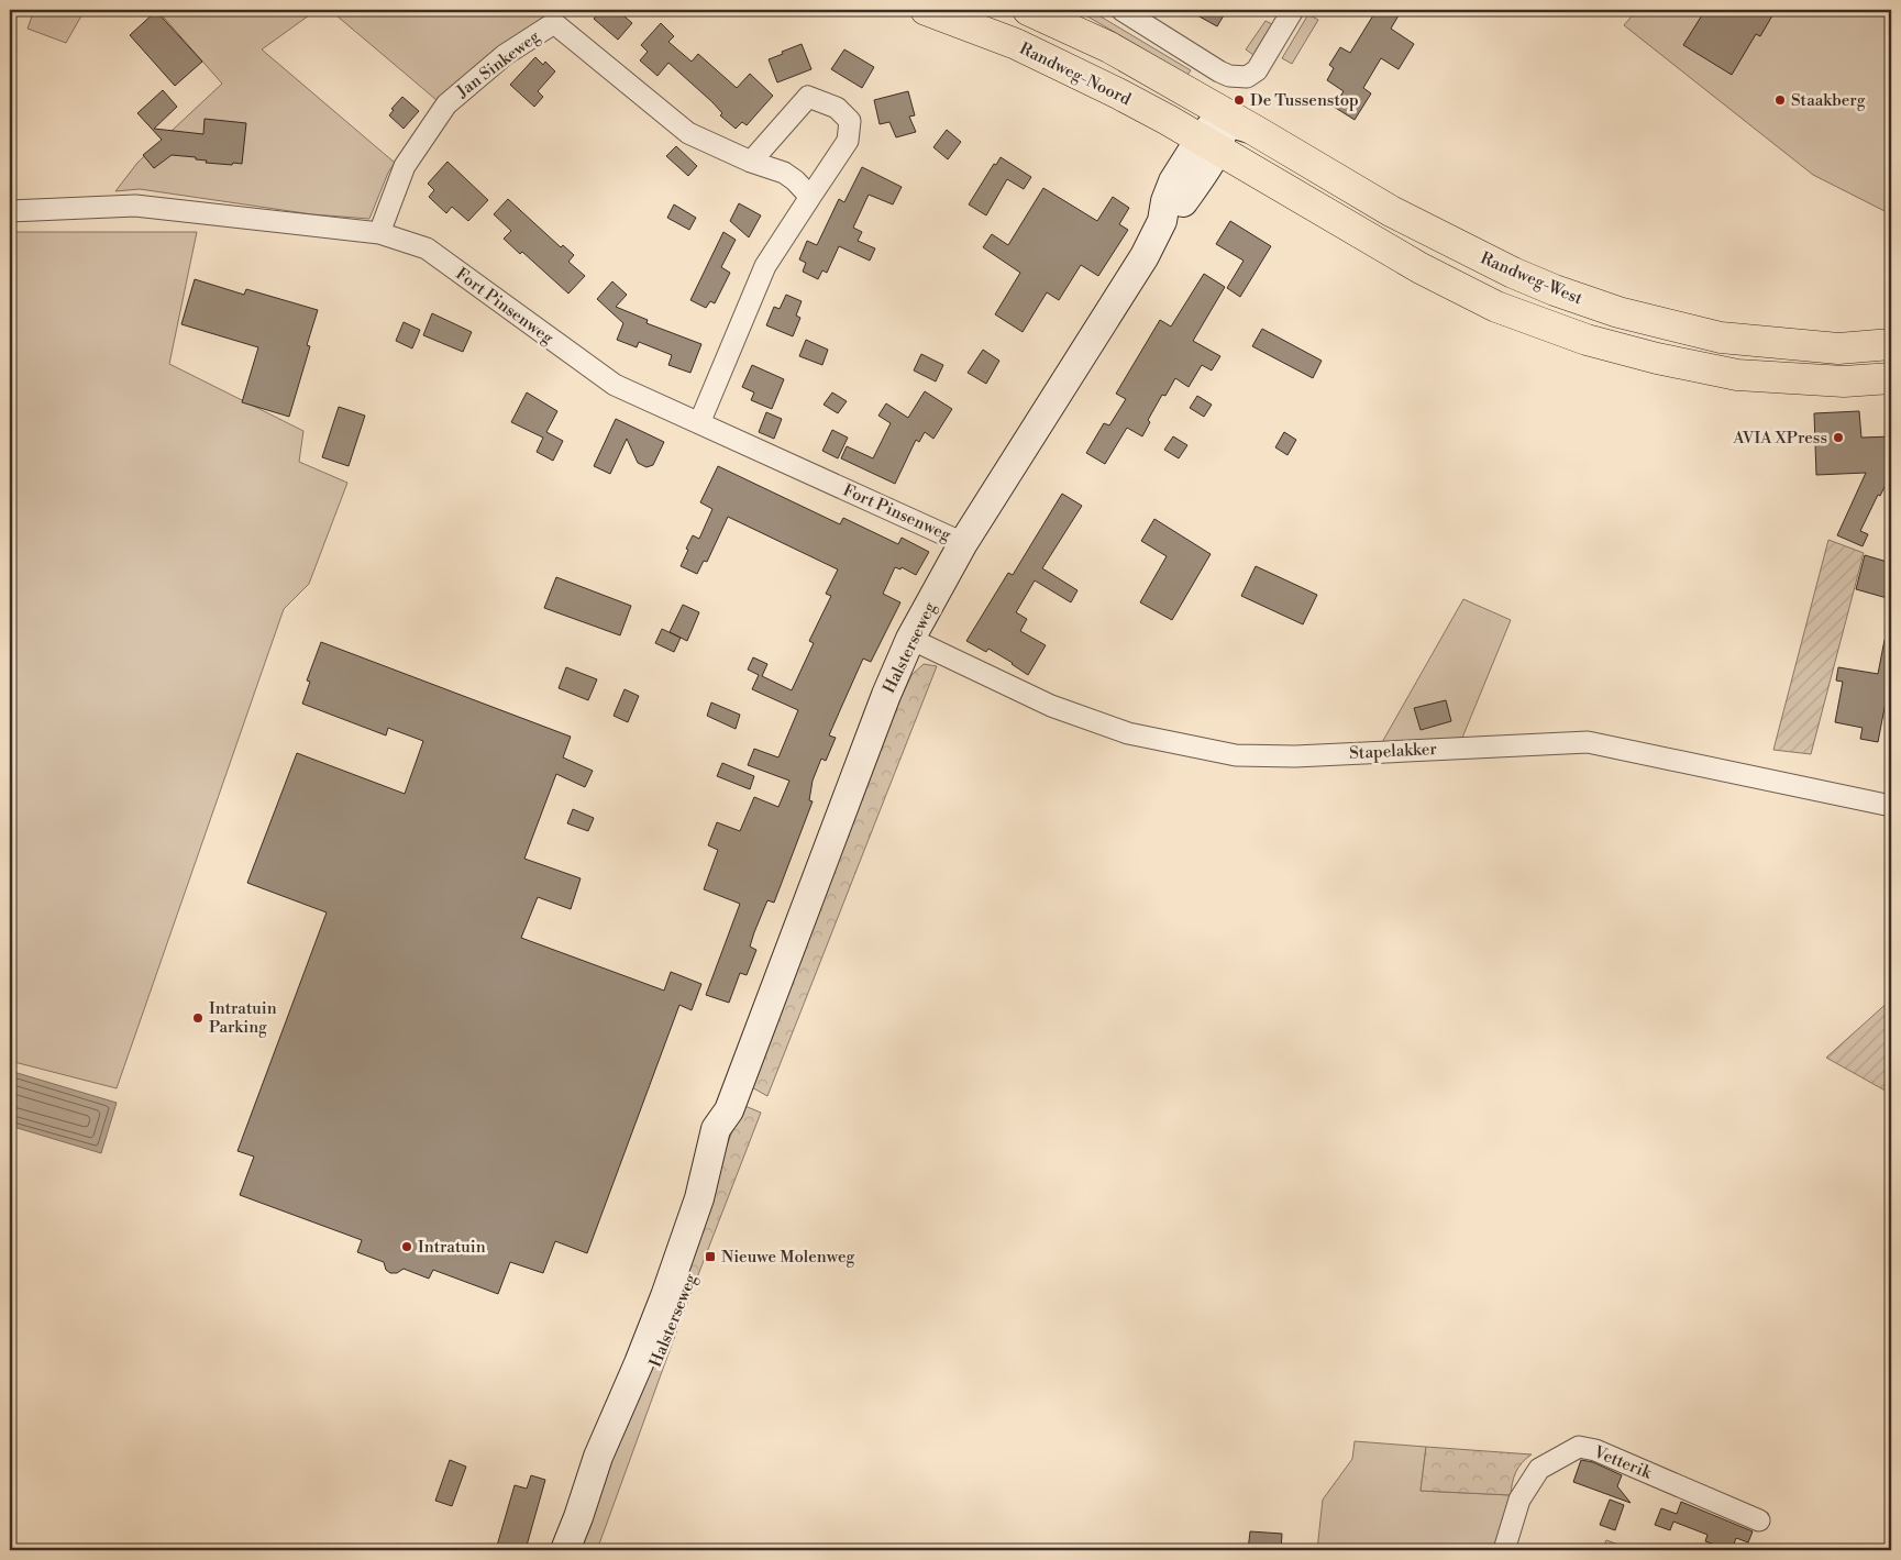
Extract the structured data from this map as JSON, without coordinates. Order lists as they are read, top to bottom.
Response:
{
  "streets": {
    "main road": ["Randweg-Noord", "Randweg-West", "Halsterseweg"],
    "street": [
      "Jan Sinkeweg",
      "Fort Pinsenweg",
      "Stapelakker",
      "Vetterik"
    ]
  },
  "crossings": [
    ["Jan Sinkeweg", "Fort Pinsenweg"],
    ["Randweg-Noord", "Randweg-West"],
    ["Randweg-Noord", "Halsterseweg"],
    ["Randweg-West", "Halsterseweg"],
    ["Fort Pinsenweg", "Halsterseweg"],
    ["Halsterseweg", "Stapelakker"]
  ],
  "places": {
    "other": [
      "De Tussenstop",
      "Staakberg",
      "AVIA XPress",
      "Intratuin Parking",
      "Intratuin"
    ],
    "transit": ["Nieuwe Molenweg"]
  }
}
